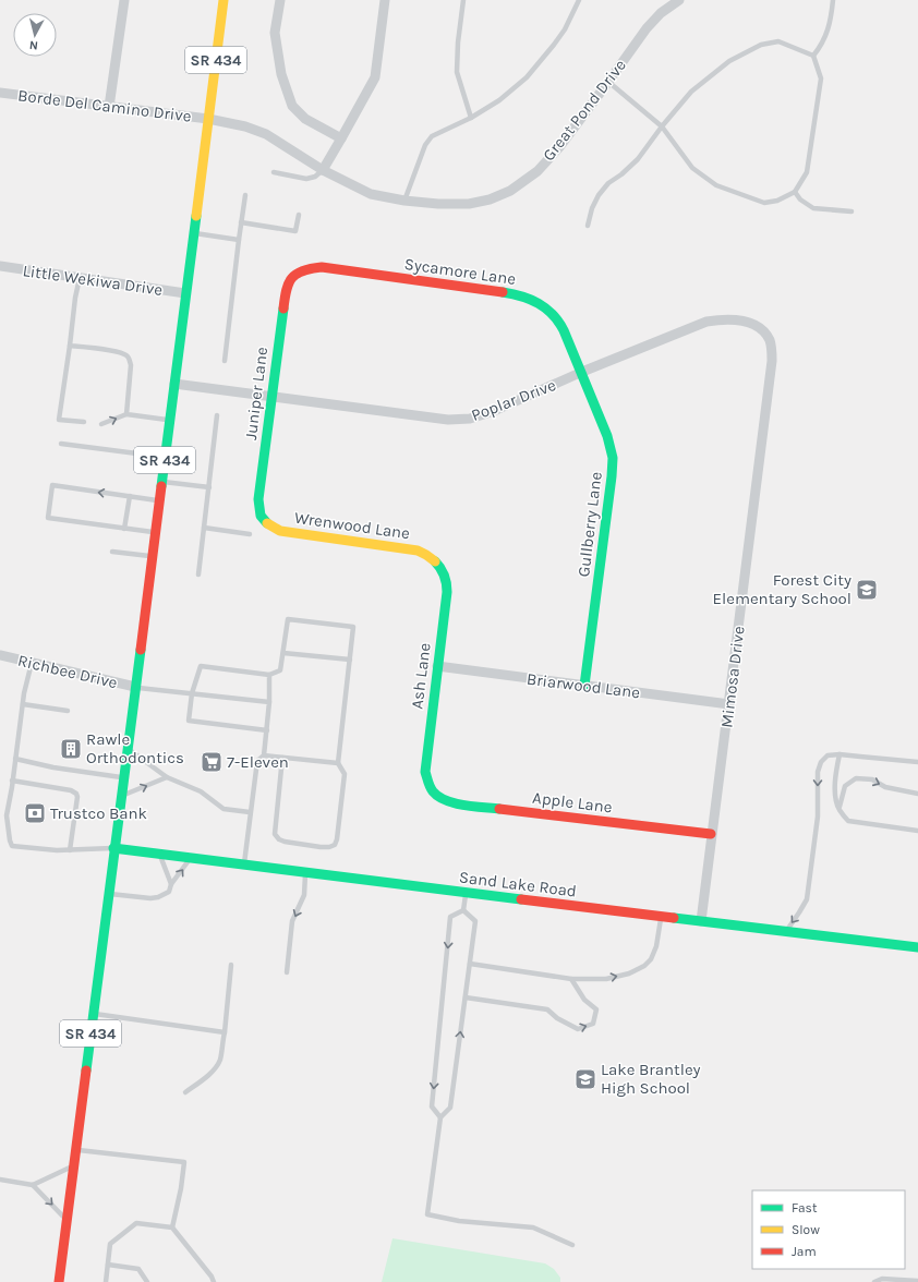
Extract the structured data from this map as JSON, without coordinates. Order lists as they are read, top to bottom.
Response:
{
  "streets": {
    "street": [
      "SR 434",
      "Borde Del Camino Drive",
      "Great Pond Drive",
      "Sycamore Lane",
      "Little Wekiwa Drive",
      "Juniper Lane",
      "Poplar Drive",
      "Gullberry Lane",
      "Wrenwood Lane",
      "Richbee Drive",
      "Ash Lane",
      "Mimosa Drive",
      "Briarwood Lane",
      "Apple Lane",
      "Sand Lake Road"
    ]
  },
  "crossings": [
    ["SR 434", "Borde Del Camino Drive"],
    ["SR 434", "Great Pond Drive"],
    ["SR 434", "Little Wekiwa Drive"],
    ["SR 434", "Poplar Drive"],
    ["SR 434", "Richbee Drive"],
    ["SR 434", "Sand Lake Road"],
    ["Borde Del Camino Drive", "Great Pond Drive"],
    ["Sycamore Lane", "Juniper Lane"],
    ["Sycamore Lane", "Poplar Drive"],
    ["Sycamore Lane", "Gullberry Lane"],
    ["Juniper Lane", "Poplar Drive"],
    ["Juniper Lane", "Wrenwood Lane"],
    ["Poplar Drive", "Gullberry Lane"],
    ["Poplar Drive", "Mimosa Drive"],
    ["Gullberry Lane", "Briarwood Lane"],
    ["Wrenwood Lane", "Ash Lane"],
    ["Ash Lane", "Briarwood Lane"],
    ["Ash Lane", "Apple Lane"],
    ["Mimosa Drive", "Briarwood Lane"],
    ["Mimosa Drive", "Apple Lane"],
    ["Mimosa Drive", "Sand Lake Road"]
  ],
  "places": {
    "school or university": ["Forest City Elementary School", "Lake Brantley High School"],
    "building": ["Rawle Orthodontics"],
    "supermarket": ["7-Eleven"],
    "bank": ["Trustco Bank"]
  },
  "legend": ["Fast", "Slow", "Jam"],
  "north": "bottom"
}
